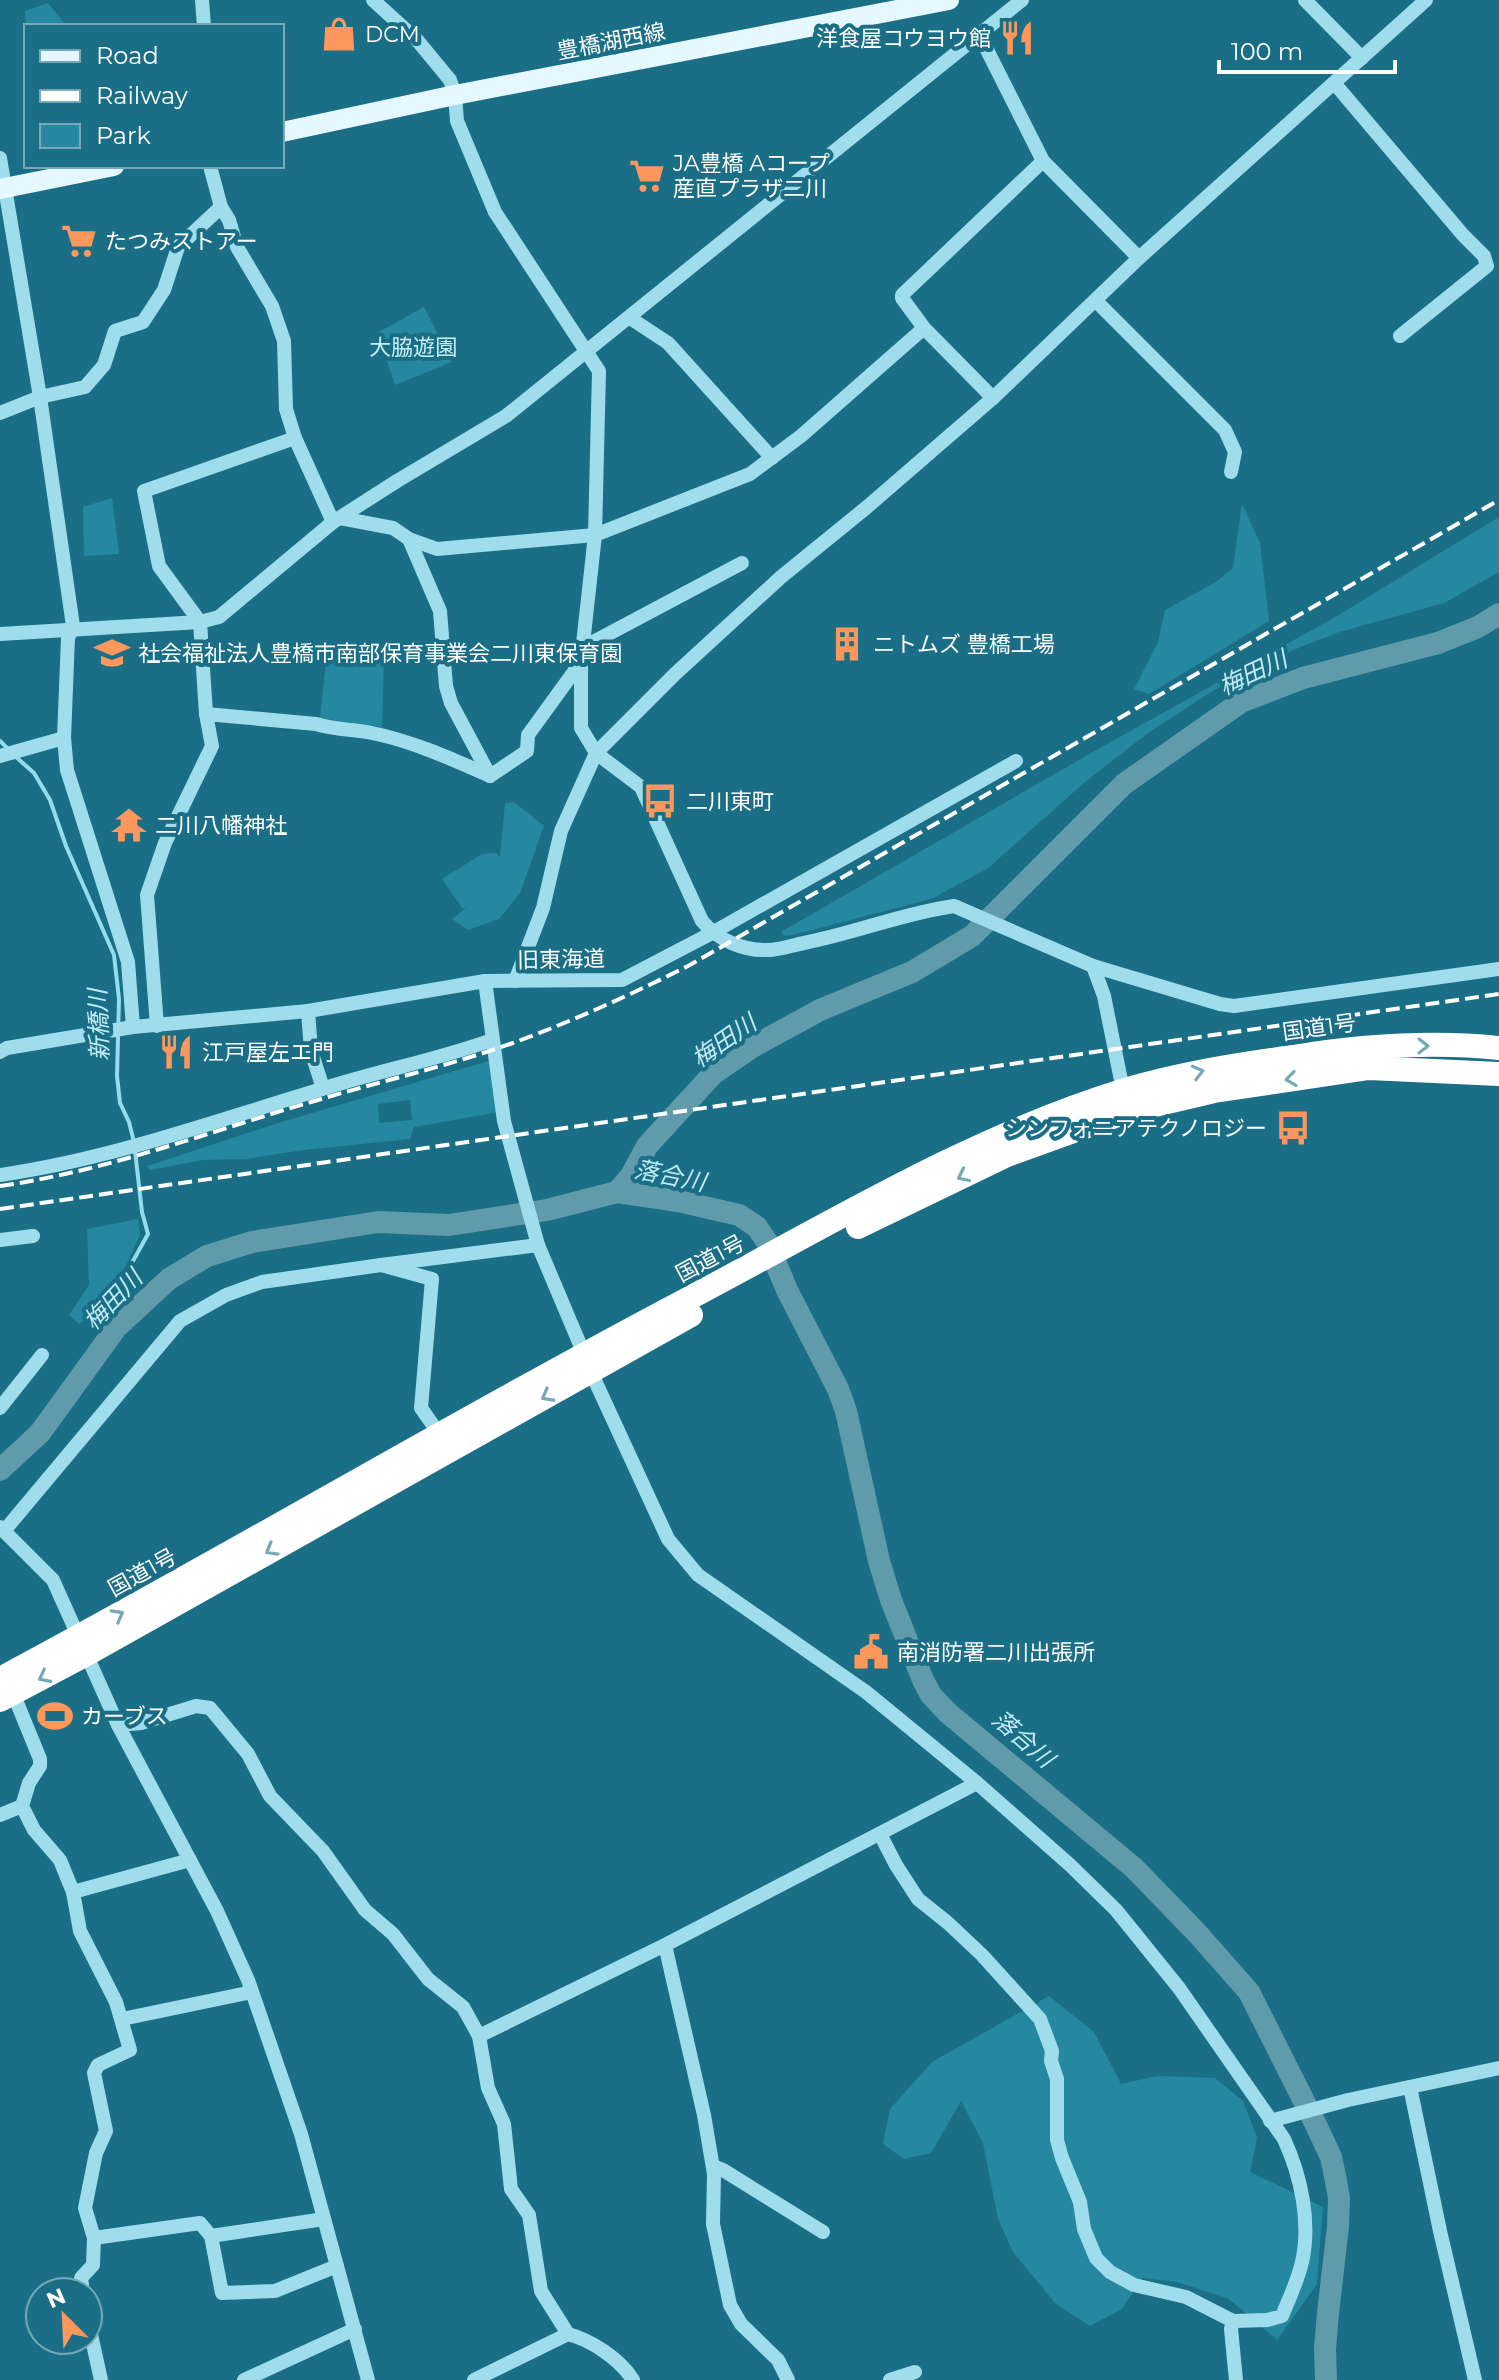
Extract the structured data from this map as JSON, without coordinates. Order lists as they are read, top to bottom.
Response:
{
  "streets": {
    "highway": ["国道1号"],
    "main road": ["豊橋湖西線"],
    "street": ["旧東海道"]
  },
  "water": ["梅田川", "新橋川", "落合川"],
  "parks": ["大脇遊園"],
  "places": {
    "shop": ["DCM"],
    "restaurant": ["洋食屋コウヨウ館", "江戸屋左エ門"],
    "supermarket": ["JA豊橋 Aコープ 産直プラザ二川", "たつみストアー"],
    "building": ["ニトムズ 豊橋工場"],
    "school or university": ["社会福祉法人豊橋市南部保育事業会二川東保育園"],
    "bus stop": ["二川東町", "シンフォニアテクノロジー"],
    "temple": ["二川八幡神社"],
    "public building": ["南消防署二川出張所"],
    "sports": ["カーブス"]
  },
  "legend": ["Road", "Railway", "Park"],
  "scale_bar": "100 m",
  "north": "top left"
}
